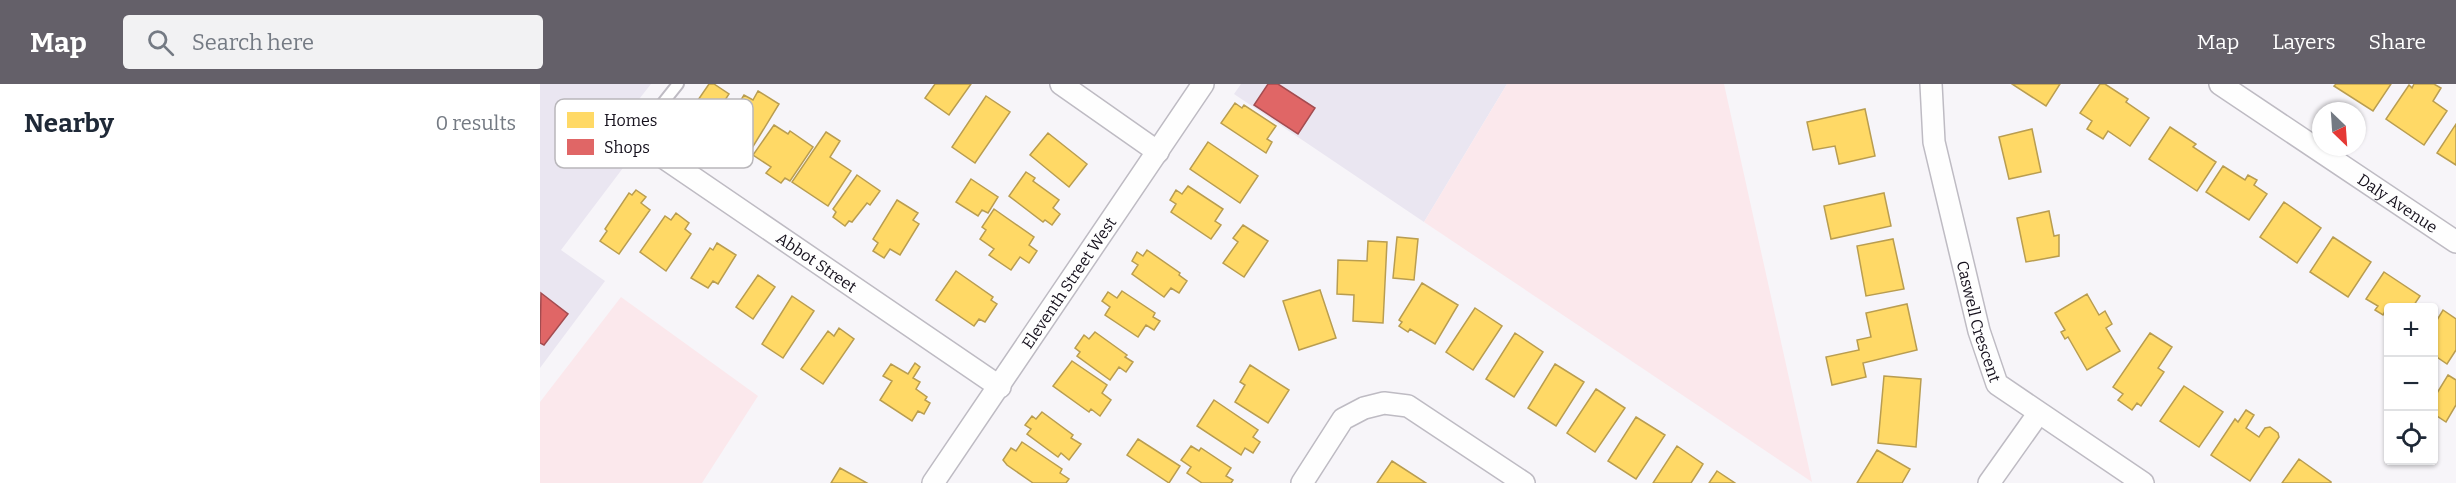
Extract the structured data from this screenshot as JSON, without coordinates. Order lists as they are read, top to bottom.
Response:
{
  "streets": {
    "street": [
      "Daly Avenue",
      "Abbot Street",
      "Eleventh Street West",
      "Caswell Crescent"
    ]
  },
  "crossings": [
    ["Abbot Street", "Eleventh Street West"]
  ],
  "legend": ["Homes", "Shops"],
  "north": "bottom right",
  "page": {
    "header": "Map",
    "search": "Search here",
    "nav": ["Map", "Layers", "Share"],
    "heading": ["Nearby", "0 results"],
    "map_buttons": ["+", "−"]
  }
}
